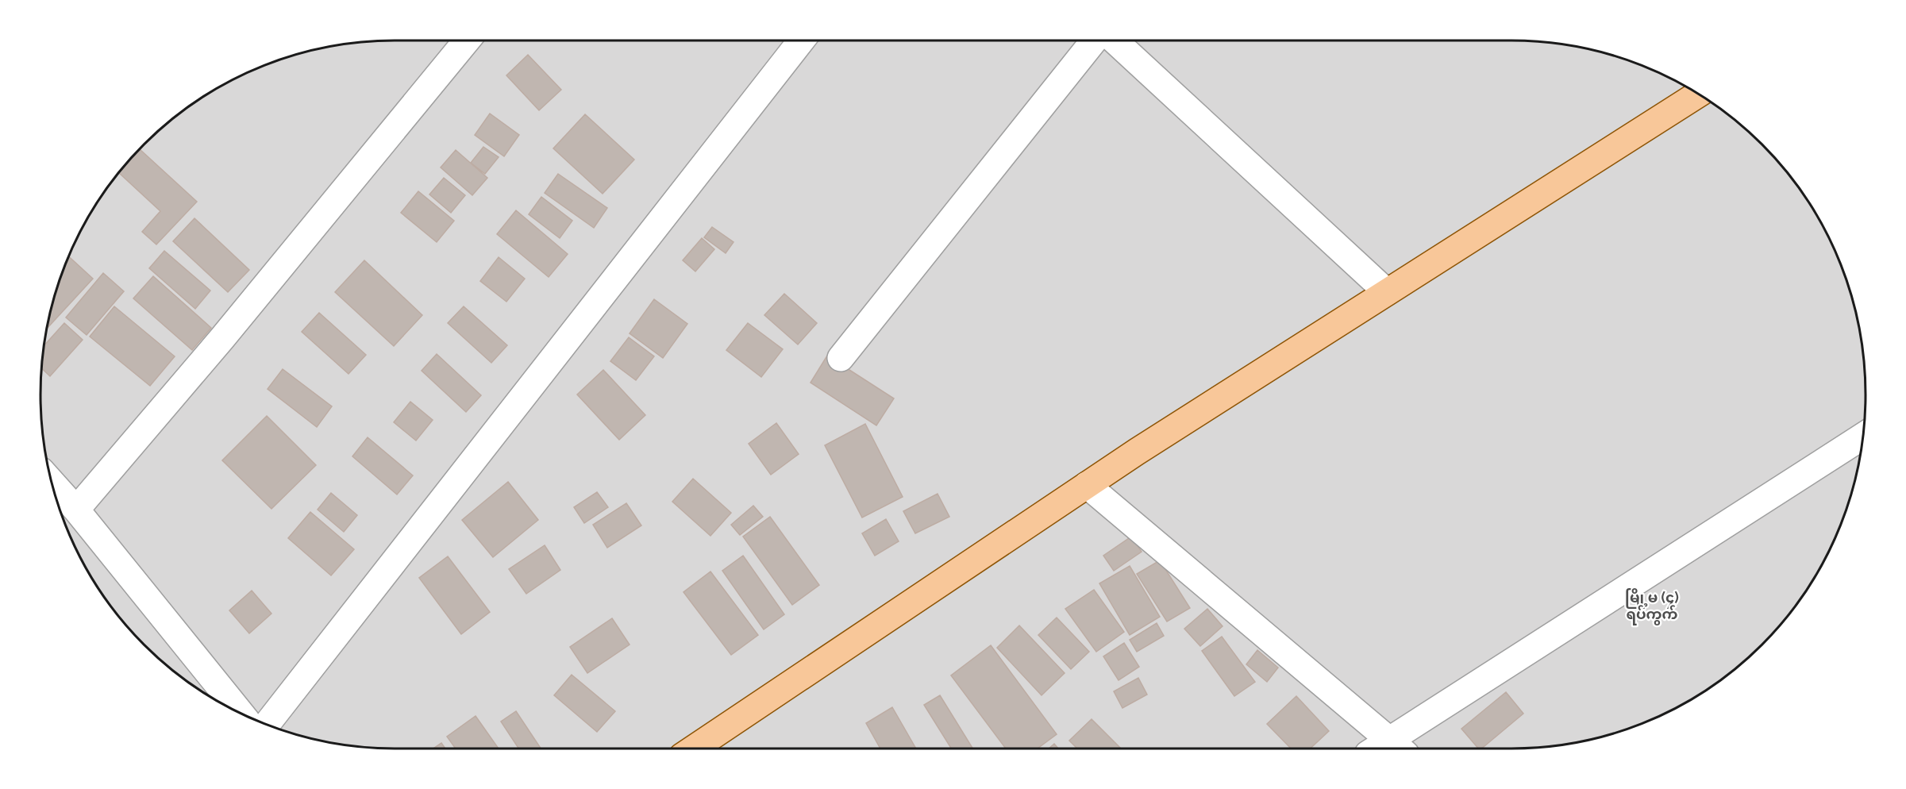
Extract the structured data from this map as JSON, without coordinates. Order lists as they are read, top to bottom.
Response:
{
  "districts": ["မြို့မ (၄) ရပ်ကွက်"]
}
